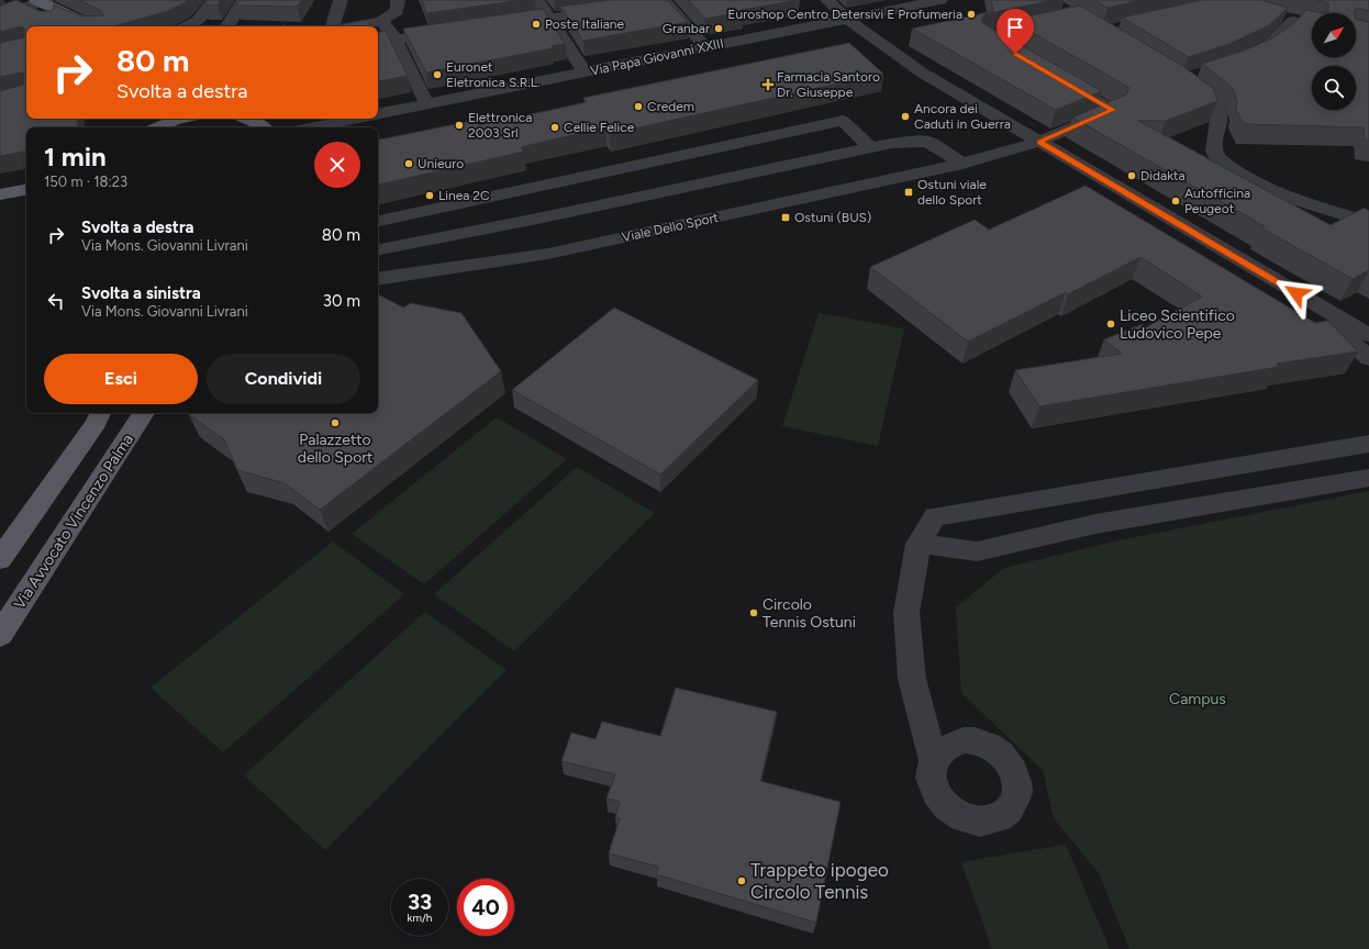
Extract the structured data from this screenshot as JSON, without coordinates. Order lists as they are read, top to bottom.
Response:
{
  "streets": {
    "main road": ["Via Avvocato Vincenzo Palma"],
    "street": ["Via Papa Giovanni XXIII", "Viale Dello Sport"]
  },
  "parks": ["Campus"],
  "places": {
    "other": [
      "Euroshop Centro Detersivi E Profumeria",
      "Poste Italiane",
      "Granbar",
      "Euronet Eletronica S.R.L.",
      "Credem",
      "Ancora dei Caduti in Guerra",
      "Elettronica 2003 Srl",
      "Cellie Felice",
      "Unieuro",
      "Didakta",
      "Linea 2C",
      "Autofficina Peugeot",
      "Liceo Scientifico Ludovico Pepe",
      "Palazzetto dello Sport",
      "Circolo Tennis Ostuni",
      "Trappeto ipogeo Circolo Tennis"
    ],
    "health": ["Farmacia Santoro Dr. Giuseppe"],
    "transit": ["Ostuni viale dello Sport", "Ostuni (BUS)"]
  },
  "north": "top right",
  "page": {
    "turn": ["80 m", "Svolta a destra"],
    "heading": ["1 min", "150 m · 18:23"],
    "list": [
      {
        "name": "Svolta a destra",
        "note": "Via Mons. Giovanni Livrani",
        "value": "80 m"
      },
      {
        "name": "Svolta a sinistra",
        "note": "Via Mons. Giovanni Livrani",
        "value": "30 m"
      }
    ],
    "buttons": ["Esci", "Condividi"],
    "speed": "33 km/h",
    "limit": "40"
  }
}
